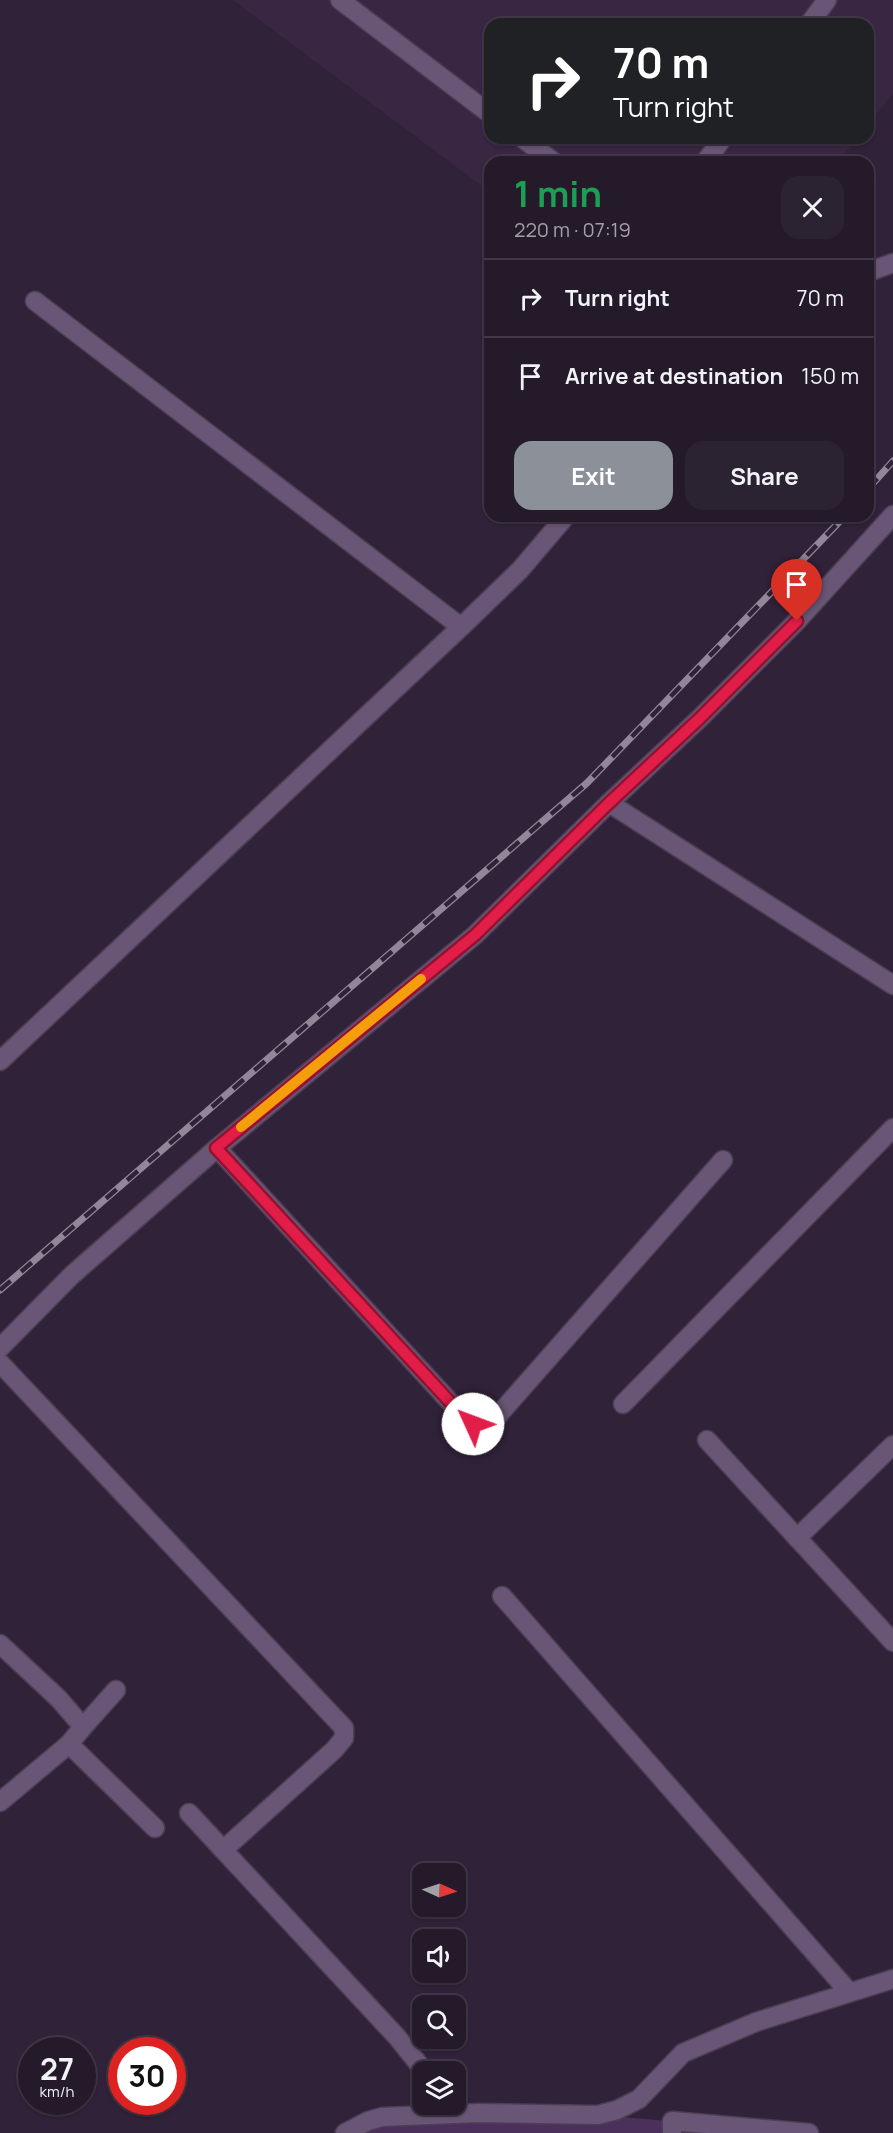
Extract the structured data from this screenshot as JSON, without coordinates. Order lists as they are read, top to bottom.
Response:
{
  "north": "right",
  "page": {
    "turn": ["70 m", "Turn right"],
    "heading": ["1 min", "220 m · 07:19"],
    "list": [
      {
        "name": "Turn right",
        "value": "70 m"
      },
      {
        "name": "Arrive at destination",
        "value": "150 m"
      }
    ],
    "buttons": ["Exit", "Share"],
    "speed": "27 km/h",
    "limit": "30"
  }
}
